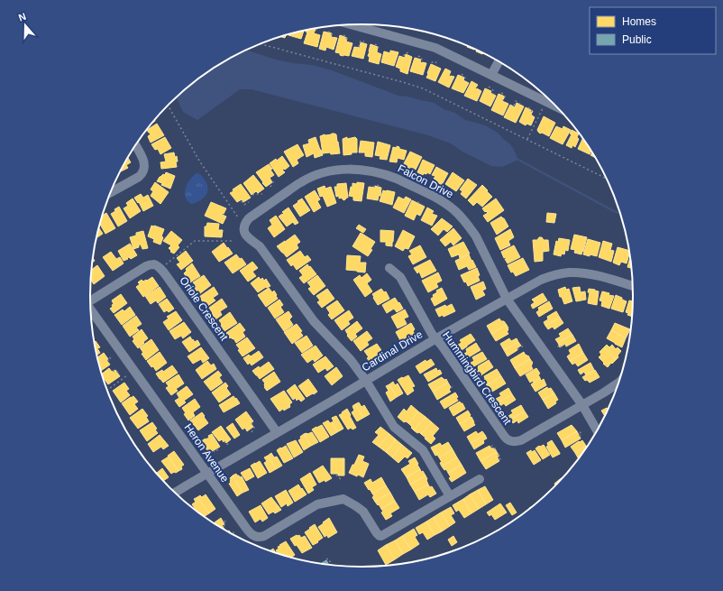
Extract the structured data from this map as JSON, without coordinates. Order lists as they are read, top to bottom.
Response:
{
  "streets": {
    "street": [
      "Falcon Drive",
      "Oriole Crescent",
      "Cardinal Drive",
      "Hummingbird Crescent",
      "Heron Avenue"
    ]
  },
  "crossings": [
    ["Falcon Drive", "Cardinal Drive"],
    ["Falcon Drive", "Hummingbird Crescent"],
    ["Falcon Drive", "Heron Avenue"],
    ["Oriole Crescent", "Cardinal Drive"],
    ["Cardinal Drive", "Hummingbird Crescent"],
    ["Cardinal Drive", "Heron Avenue"]
  ],
  "legend": ["Homes", "Public"],
  "north": "top"
}
